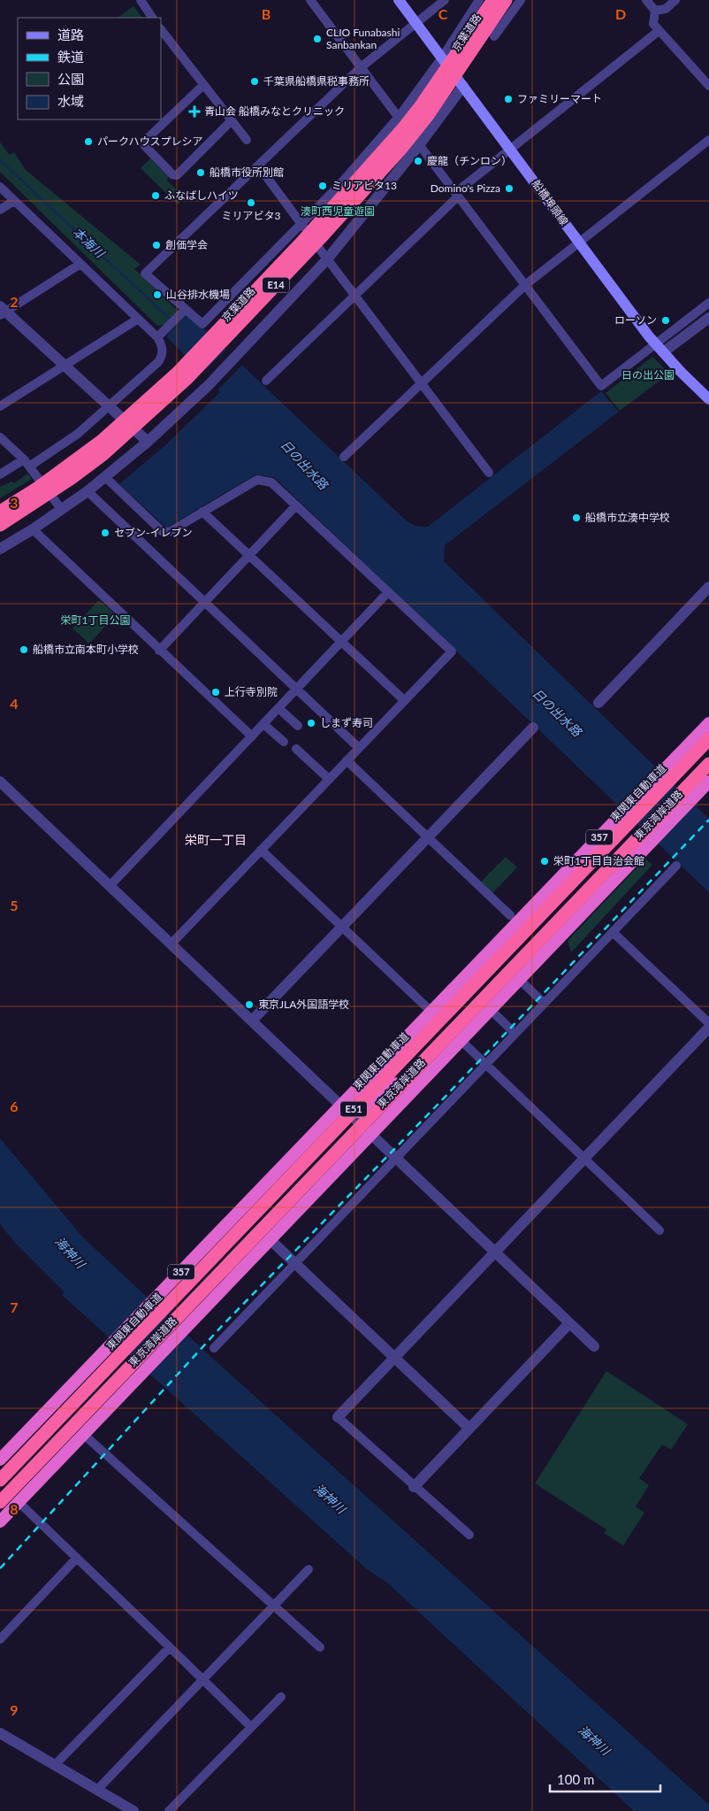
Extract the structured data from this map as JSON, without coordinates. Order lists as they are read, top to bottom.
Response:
{
  "streets": {
    "highway": [
      "京葉道路",
      "E14",
      "東関東自動車道",
      "東京湾岸道路",
      "357",
      "E51"
    ],
    "main road": ["船橋埠頭線"]
  },
  "districts": ["栄町一丁目"],
  "water": ["本海川", "日の出水路", "海神川"],
  "parks": ["湊町西児童遊園", "日の出公園", "栄町1丁目公園"],
  "places": {
    "other": [
      "CLIO Funabashi Sanbankan",
      "千葉県船橋県税事務所",
      "ファミリーマート",
      "パークハウスプレシア",
      "慶龍（チンロン）",
      "船橋市役所別館",
      "ミリアビタ13",
      "Domino's Pizza",
      "ふなばしハイツ",
      "ミリアビタ3",
      "創価学会",
      "山谷排水機場",
      "ローソン",
      "船橋市立湊中学校",
      "セブン-イレブン",
      "船橋市立南本町小学校",
      "上行寺別院",
      "しまず寿司",
      "栄町1丁目自治会館",
      "東京JLA外国語学校"
    ],
    "health": ["青山会 船橋みなとクリニック"]
  },
  "legend": [
    "道路",
    "鉄道",
    "公園",
    "水域"
  ],
  "scale_bar": "100 m",
  "grid": {
    "columns": ["B", "C", "D"],
    "rows": [
      "2",
      "3",
      "4",
      "5",
      "6",
      "7",
      "8",
      "9"
    ]
  }
}
